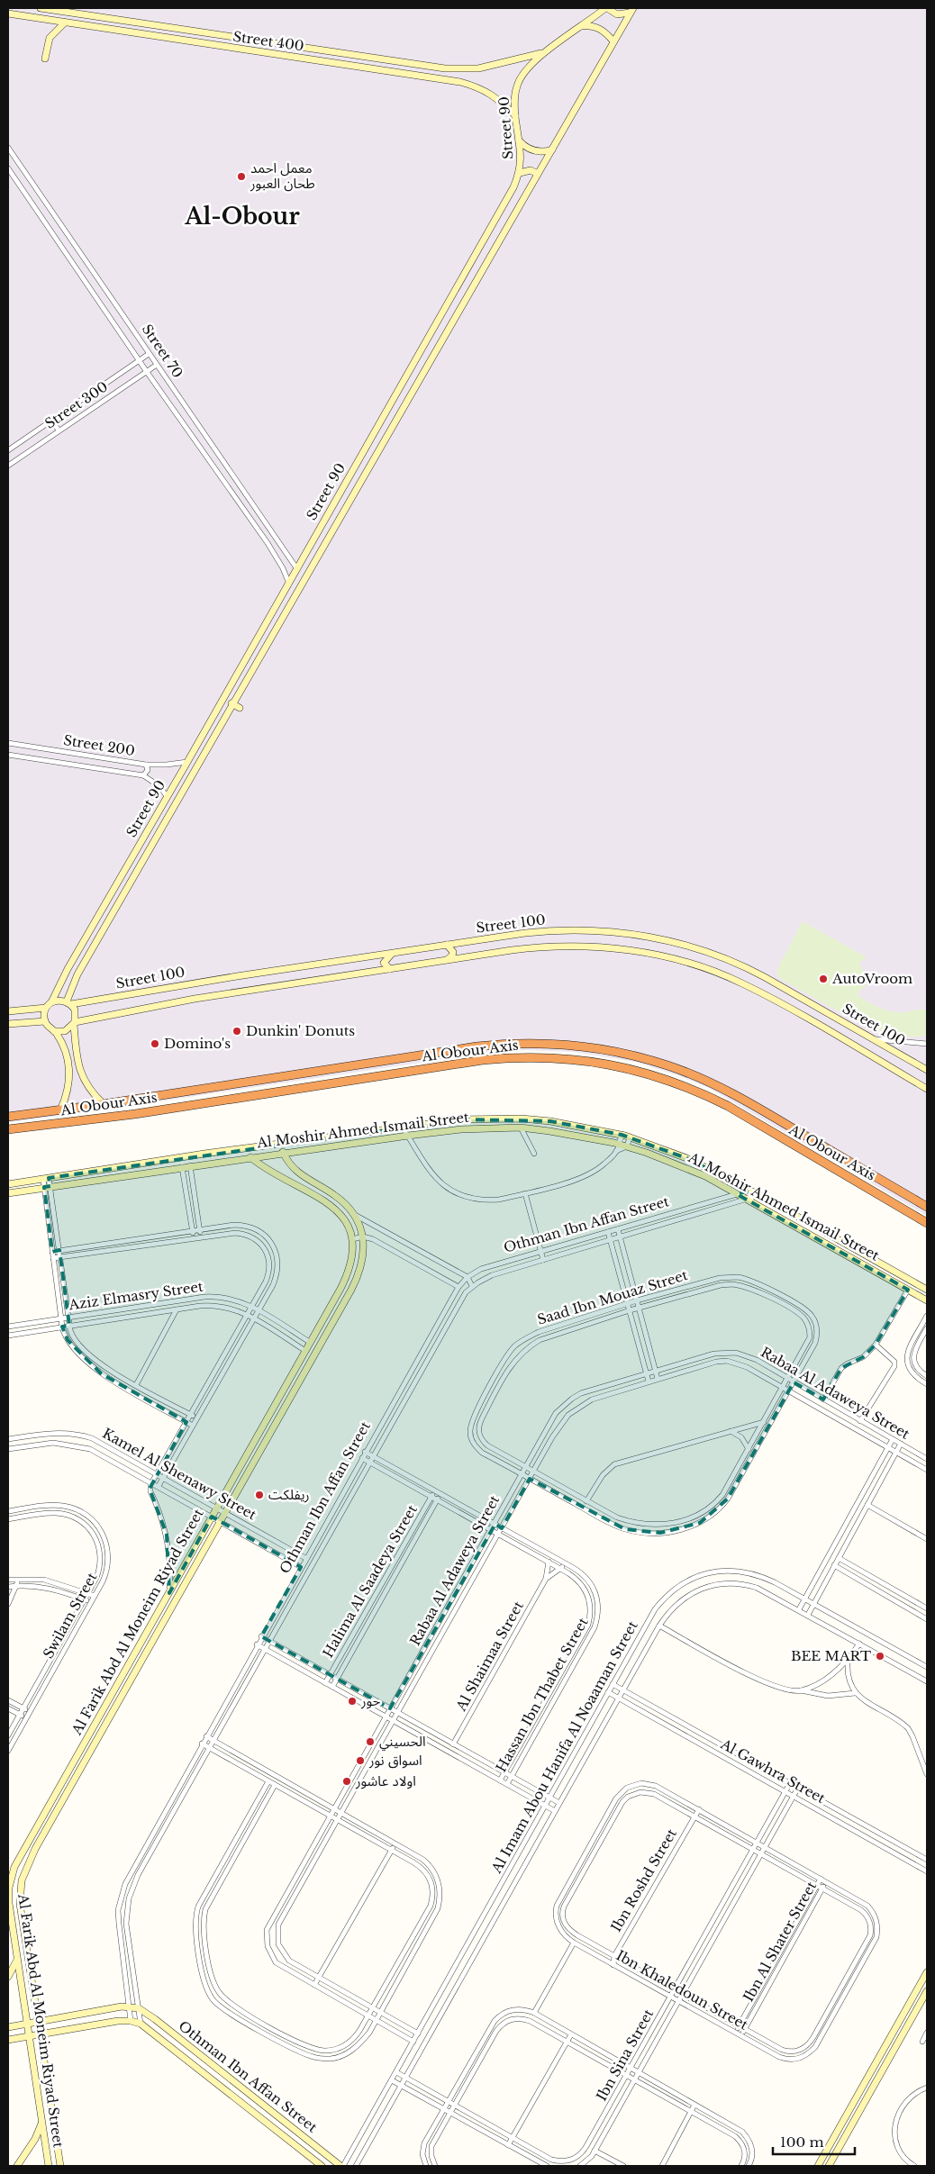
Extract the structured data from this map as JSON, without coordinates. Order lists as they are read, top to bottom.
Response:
{
  "streets": {
    "highway": ["Al Obour Axis"],
    "street": [
      "Street 400",
      "Street 90",
      "Street 70",
      "Street 300",
      "Street 200",
      "Street 100",
      "Al Moshir Ahmed Ismail Street",
      "Othman Ibn Affan Street",
      "Aziz Elmasry Street",
      "Saad Ibn Mouaz Street",
      "Rabaa Al Adaweya Street",
      "Kamel Al Shenawy Street",
      "Halima Al Saadeya Street",
      "Swilam Street",
      "Al Farik Abd Al Moneim Riyad Street",
      "Al Shaimaa Street",
      "Hassan Ibn Thabet Street",
      "Al Imam Abou Hanifa Al Noaaman Street",
      "Al Gawhra Street",
      "Ibn Roshd Street",
      "Ibn Al Shater Street",
      "Ibn Khaledoun Street",
      "Ibn Sina Street"
    ]
  },
  "crossings": [
    ["Street 400", "Street 90"],
    ["Street 90", "Street 70"],
    ["Street 90", "Street 200"],
    ["Street 90", "Street 100"],
    ["Street 70", "Street 300"],
    ["Al Moshir Ahmed Ismail Street", "Othman Ibn Affan Street"],
    ["Al Moshir Ahmed Ismail Street", "Al Farik Abd Al Moneim Riyad Street"],
    ["Othman Ibn Affan Street", "Kamel Al Shenawy Street"],
    ["Othman Ibn Affan Street", "Hassan Ibn Thabet Street"],
    ["Othman Ibn Affan Street", "Al Imam Abou Hanifa Al Noaaman Street"],
    ["Aziz Elmasry Street", "Al Farik Abd Al Moneim Riyad Street"],
    ["Saad Ibn Mouaz Street", "Rabaa Al Adaweya Street"],
    ["Rabaa Al Adaweya Street", "Hassan Ibn Thabet Street"],
    ["Rabaa Al Adaweya Street", "Al Imam Abou Hanifa Al Noaaman Street"],
    ["Kamel Al Shenawy Street", "Al Farik Abd Al Moneim Riyad Street"],
    ["Halima Al Saadeya Street", "Hassan Ibn Thabet Street"],
    ["Al Shaimaa Street", "Hassan Ibn Thabet Street"],
    ["Al Imam Abou Hanifa Al Noaaman Street", "Al Gawhra Street"],
    ["Al Imam Abou Hanifa Al Noaaman Street", "Ibn Sina Street"],
    ["Al Gawhra Street", "Ibn Sina Street"],
    ["Ibn Roshd Street", "Ibn Khaledoun Street"],
    ["Ibn Al Shater Street", "Ibn Khaledoun Street"],
    ["Ibn Khaledoun Street", "Ibn Sina Street"]
  ],
  "districts": ["Al-Obour"],
  "places": [
    "معمل احمد طحان العبور",
    "AutoVroom",
    "Dunkin' Donuts",
    "Domino's",
    "ريفلكت",
    "BEE MART",
    "حور",
    "الحسيني",
    "اسواق نور",
    "اولاد عاشور"
  ],
  "scale_bar": "100 m"
}
